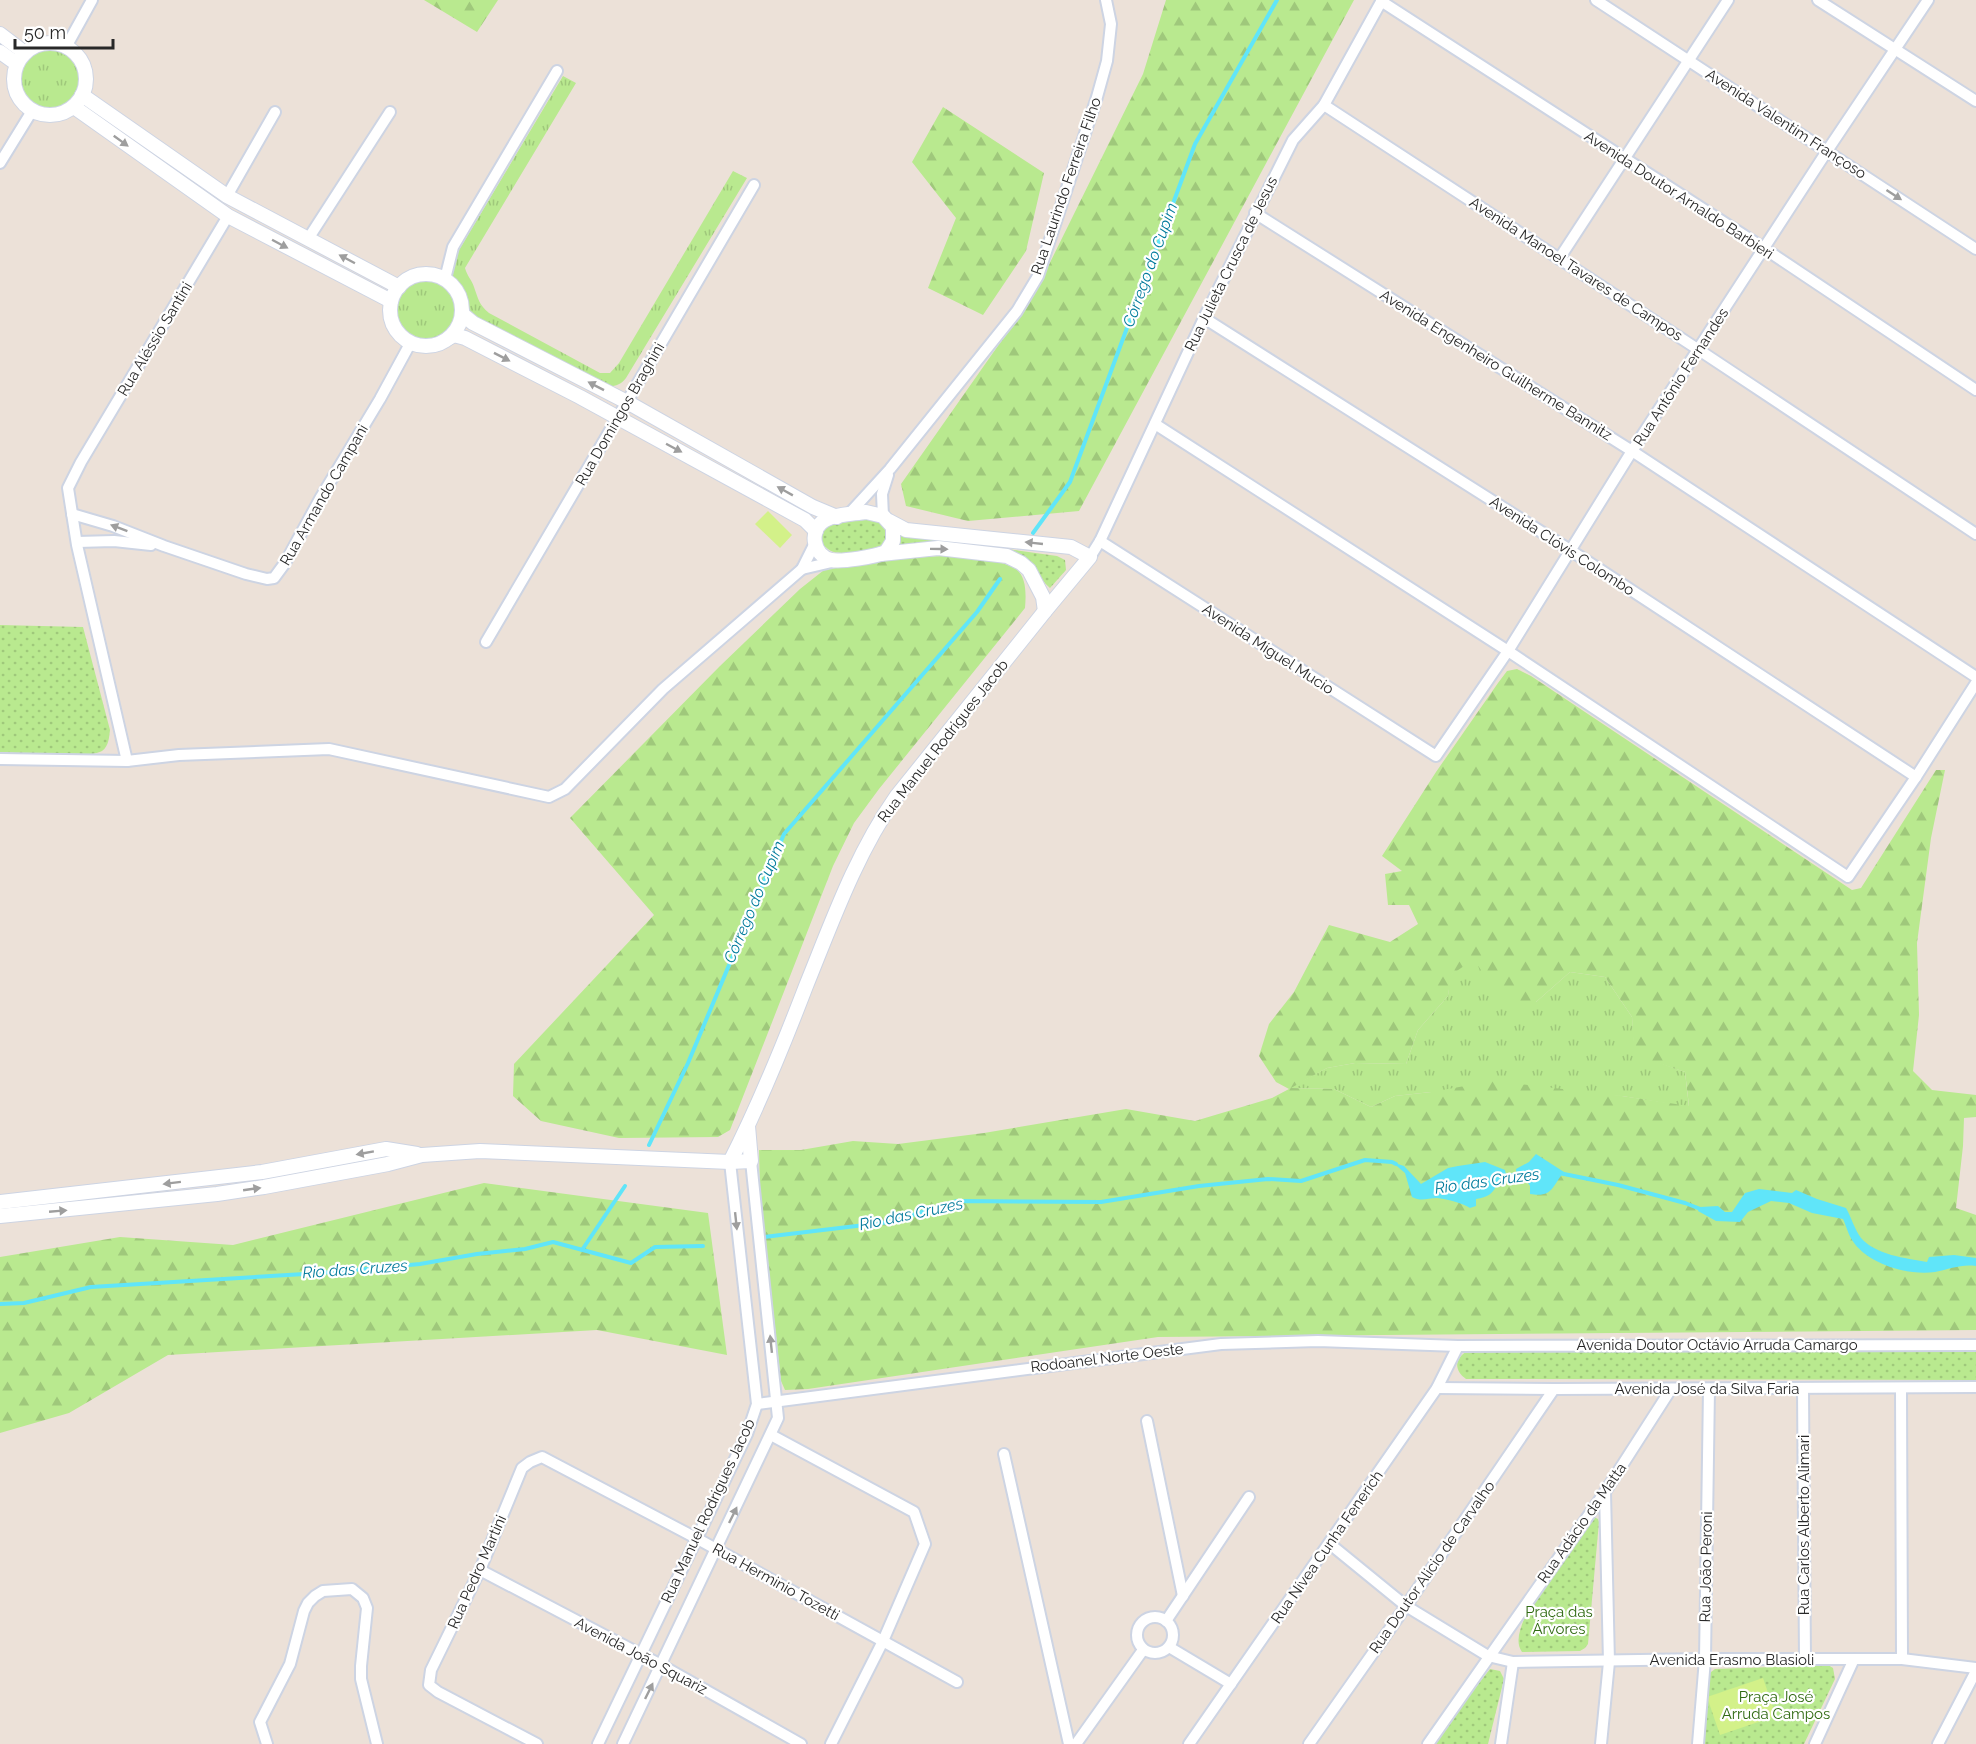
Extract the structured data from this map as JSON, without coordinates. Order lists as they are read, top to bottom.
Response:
{
  "streets": {
    "street": [
      "Avenida Valentim Françoso",
      "Rua Laurindo Ferreira Filho",
      "Avenida Doutor Arnaldo Barbieri",
      "Rua Julieta Crusca de Jesus",
      "Avenida Manoel Tavares de Campos",
      "Rua Aléssio Santini",
      "Avenida Engenheiro Guilherme Bannitz",
      "Rua Antônio Fernandes",
      "Rua Domingos Braghini",
      "Rua Armando Campani",
      "Avenida Clóvis Colombo",
      "Avenida Miguel Mucio",
      "Rua Manuel Rodrigues Jacob",
      "Avenida Doutor Octávio Arruda Camargo",
      "Rodoanel Norte Oeste",
      "Avenida José da Silva Faria",
      "Rua Adácio da Matta",
      "Rua Carlos Alberto Alimari",
      "Rua Nívea Cunha Fenerich",
      "Rua Doutor Alicio de Carvalho",
      "Rua João Peroni",
      "Rua Pedro Martini",
      "Rua Herminio Tozetti",
      "Avenida João Squariz",
      "Avenida Erasmo Blasioli"
    ]
  },
  "crossings": [
    ["Avenida Valentim Françoso", "Rua Antônio Fernandes"],
    ["Avenida Doutor Arnaldo Barbieri", "Rua Julieta Crusca de Jesus"],
    ["Avenida Doutor Arnaldo Barbieri", "Rua Antônio Fernandes"],
    ["Rua Julieta Crusca de Jesus", "Avenida Manoel Tavares de Campos"],
    ["Rua Julieta Crusca de Jesus", "Avenida Engenheiro Guilherme Bannitz"],
    ["Rua Julieta Crusca de Jesus", "Avenida Clóvis Colombo"],
    ["Rua Julieta Crusca de Jesus", "Avenida Miguel Mucio"],
    ["Rua Julieta Crusca de Jesus", "Rua Manuel Rodrigues Jacob"],
    ["Avenida Manoel Tavares de Campos", "Rua Antônio Fernandes"],
    ["Rua Aléssio Santini", "Rua Armando Campani"],
    ["Avenida Engenheiro Guilherme Bannitz", "Rua Antônio Fernandes"],
    ["Rua Antônio Fernandes", "Avenida Clóvis Colombo"],
    ["Rua Antônio Fernandes", "Avenida Miguel Mucio"],
    ["Avenida Miguel Mucio", "Rua Manuel Rodrigues Jacob"],
    ["Rua Manuel Rodrigues Jacob", "Rodoanel Norte Oeste"],
    ["Rua Manuel Rodrigues Jacob", "Rua Herminio Tozetti"],
    ["Rua Manuel Rodrigues Jacob", "Avenida João Squariz"],
    ["Avenida Doutor Octávio Arruda Camargo", "Rodoanel Norte Oeste"],
    ["Avenida Doutor Octávio Arruda Camargo", "Rua Nívea Cunha Fenerich"],
    ["Rodoanel Norte Oeste", "Rua Nívea Cunha Fenerich"],
    ["Avenida José da Silva Faria", "Rua Adácio da Matta"],
    ["Avenida José da Silva Faria", "Rua Carlos Alberto Alimari"],
    ["Avenida José da Silva Faria", "Rua Nívea Cunha Fenerich"],
    ["Avenida José da Silva Faria", "Rua Doutor Alicio de Carvalho"],
    ["Avenida José da Silva Faria", "Rua João Peroni"],
    ["Rua Adácio da Matta", "Avenida Erasmo Blasioli"],
    ["Rua Carlos Alberto Alimari", "Avenida Erasmo Blasioli"],
    ["Rua Nívea Cunha Fenerich", "Avenida Erasmo Blasioli"],
    ["Rua Doutor Alicio de Carvalho", "Avenida Erasmo Blasioli"],
    ["Rua João Peroni", "Avenida Erasmo Blasioli"],
    ["Rua Pedro Martini", "Rua Herminio Tozetti"],
    ["Rua Pedro Martini", "Avenida João Squariz"]
  ],
  "one_way": ["Avenida Valentim Françoso"],
  "water": ["Córrego do Cupim", "Rio das Cruzes"],
  "parks": ["Praça das Árvores", "Praça José Arruda Campos"],
  "scale_bar": "50 m"
}
